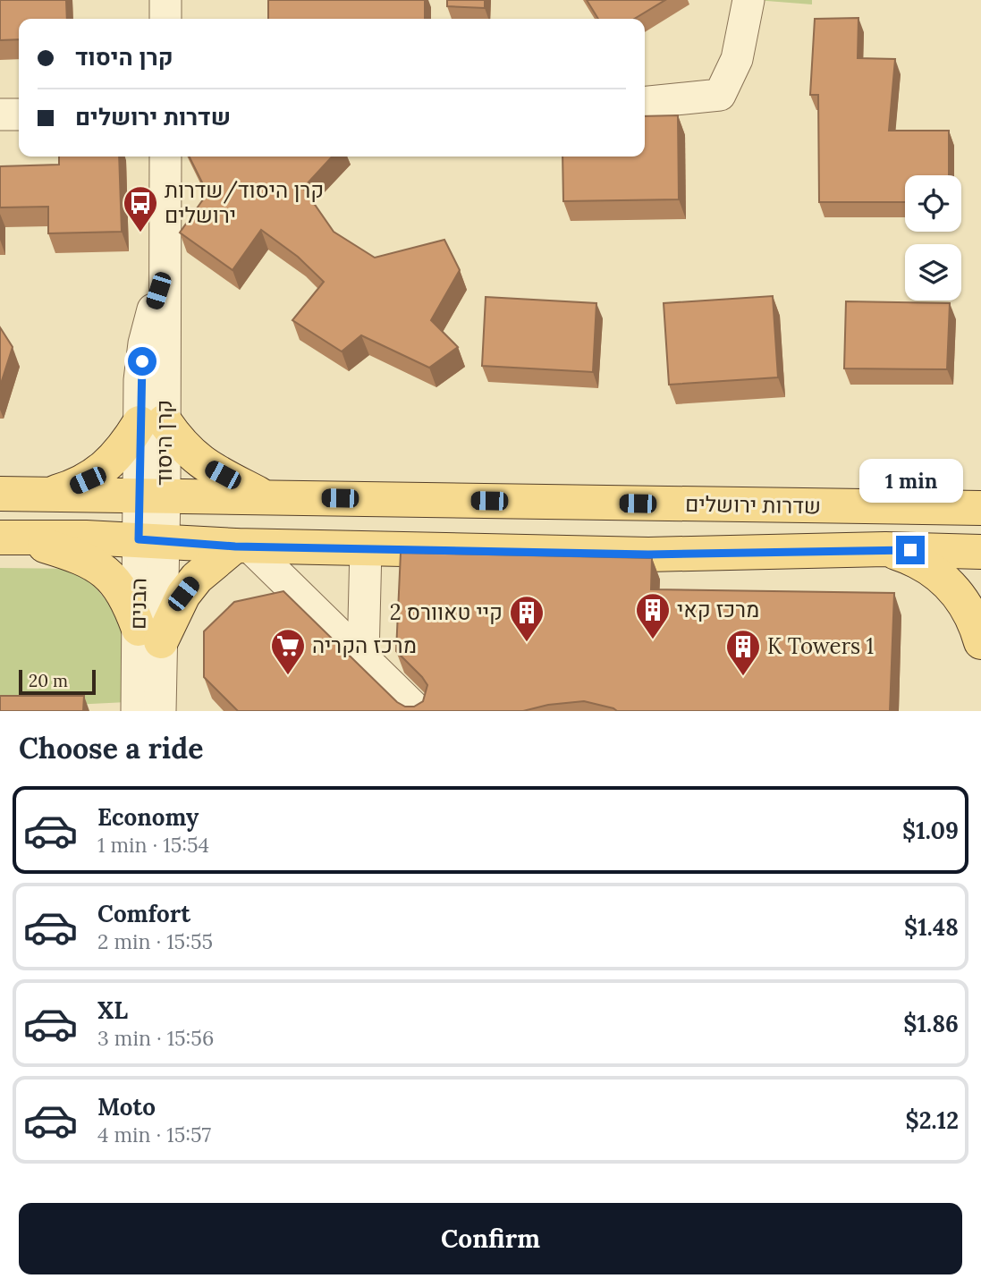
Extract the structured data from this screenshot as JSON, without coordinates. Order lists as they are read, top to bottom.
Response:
{
  "streets": {
    "main road": ["שדרות ירושלים"],
    "street": ["קרן היסוד", "הבנים"]
  },
  "crossings": [
    ["קרן היסוד", "שדרות ירושלים"],
    ["קרן היסוד", "הבנים"],
    ["שדרות ירושלים", "הבנים"]
  ],
  "places": {
    "bus stop": ["קרן היסוד/שדרות ירושלים"],
    "building": ["מרכז קאי", "קיי טאוורס 2", "K Towers 1"],
    "supermarket": ["מרכז הקריה"]
  },
  "scale_bar": "20 m",
  "page": {
    "banner": ["קרן היסוד", "שדרות ירושלים"],
    "bubble": "1 min",
    "scale": "20 m",
    "heading": "Choose a ride",
    "list": [
      {
        "name": "Economy",
        "note": "1 min · 15:54",
        "value": "$1.09"
      },
      {
        "name": "Comfort",
        "note": "2 min · 15:55",
        "value": "$1.48"
      },
      {
        "name": "XL",
        "note": "3 min · 15:56",
        "value": "$1.86"
      },
      {
        "name": "Moto",
        "note": "4 min · 15:57",
        "value": "$2.12"
      }
    ],
    "buttons": "Confirm"
  }
}
